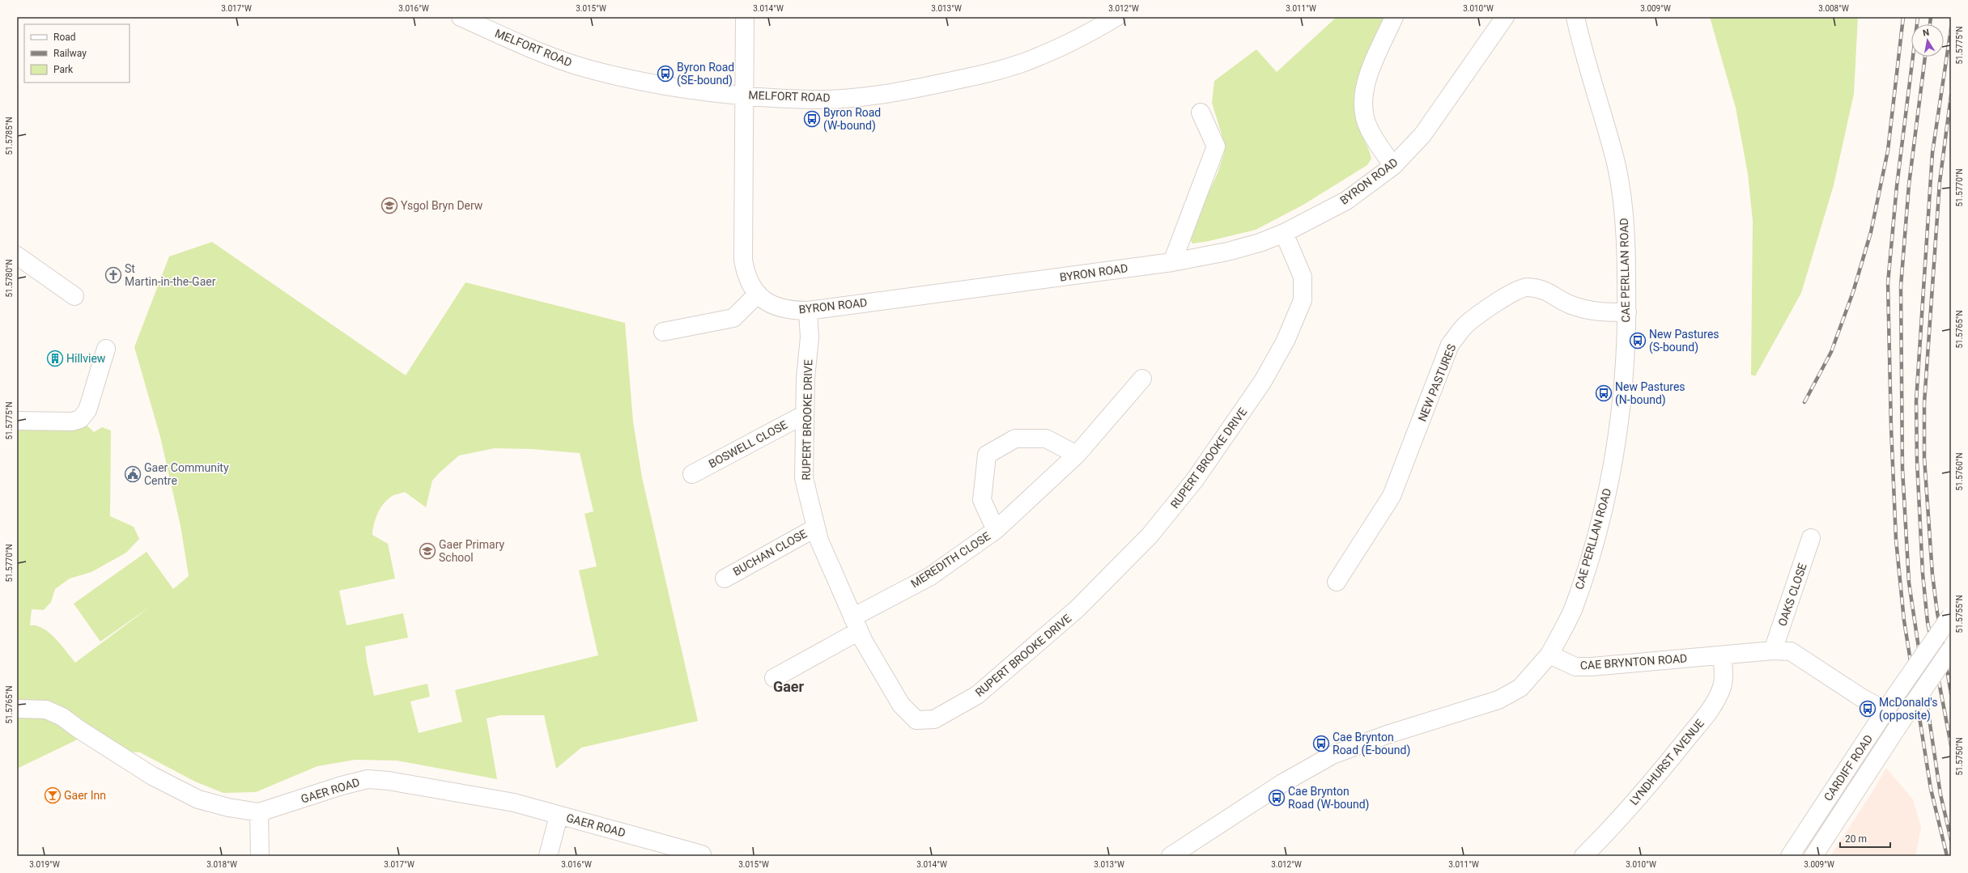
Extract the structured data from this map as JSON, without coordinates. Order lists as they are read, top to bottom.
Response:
{
  "streets": {
    "street": [
      "MELFORT ROAD",
      "BYRON ROAD",
      "CAE PERLLAN ROAD",
      "NEW PASTURES",
      "RUPERT BROOKE DRIVE",
      "BOSWELL CLOSE",
      "BUCHAN CLOSE",
      "MEREDITH CLOSE",
      "OAKS CLOSE",
      "CAE BRYNTON ROAD",
      "LYNDHURST AVENUE",
      "CARDIFF ROAD",
      "GAER ROAD"
    ]
  },
  "crossings": [
    ["MELFORT ROAD", "BYRON ROAD"],
    ["BYRON ROAD", "RUPERT BROOKE DRIVE"],
    ["CAE PERLLAN ROAD", "NEW PASTURES"],
    ["CAE PERLLAN ROAD", "CAE BRYNTON ROAD"],
    ["RUPERT BROOKE DRIVE", "BOSWELL CLOSE"],
    ["RUPERT BROOKE DRIVE", "BUCHAN CLOSE"],
    ["RUPERT BROOKE DRIVE", "MEREDITH CLOSE"],
    ["OAKS CLOSE", "CAE BRYNTON ROAD"],
    ["CAE BRYNTON ROAD", "LYNDHURST AVENUE"],
    ["CAE BRYNTON ROAD", "CARDIFF ROAD"]
  ],
  "districts": ["Gaer"],
  "places": {
    "bus stop": [
      "Byron Road (SE-bound)",
      "Byron Road (W-bound)",
      "New Pastures (S-bound)",
      "New Pastures (N-bound)",
      "McDonald's (opposite)",
      "Cae Brynton Road (E-bound)",
      "Cae Brynton Road (W-bound)"
    ],
    "school or university": ["Ysgol Bryn Derw", "Gaer Primary School"],
    "church": ["St Martin-in-the-Gaer"],
    "building": ["Hillview"],
    "public building": ["Gaer Community Centre"],
    "bar": ["Gaer Inn"]
  },
  "legend": ["Road", "Railway", "Park"],
  "scale_bar": "20 m",
  "north": "top",
  "coordinates": [
    "3.017°W",
    "3.016°W",
    "3.015°W",
    "3.014°W",
    "3.013°W",
    "3.012°W",
    "3.011°W",
    "3.010°W",
    "3.009°W",
    "3.008°W",
    "51.5775°N",
    "51.5785°N",
    "51.5770°N",
    "51.5780°N",
    "51.5765°N",
    "51.5760°N",
    "51.5755°N",
    "51.5750°N",
    "3.019°W",
    "3.018°W"
  ]
}
